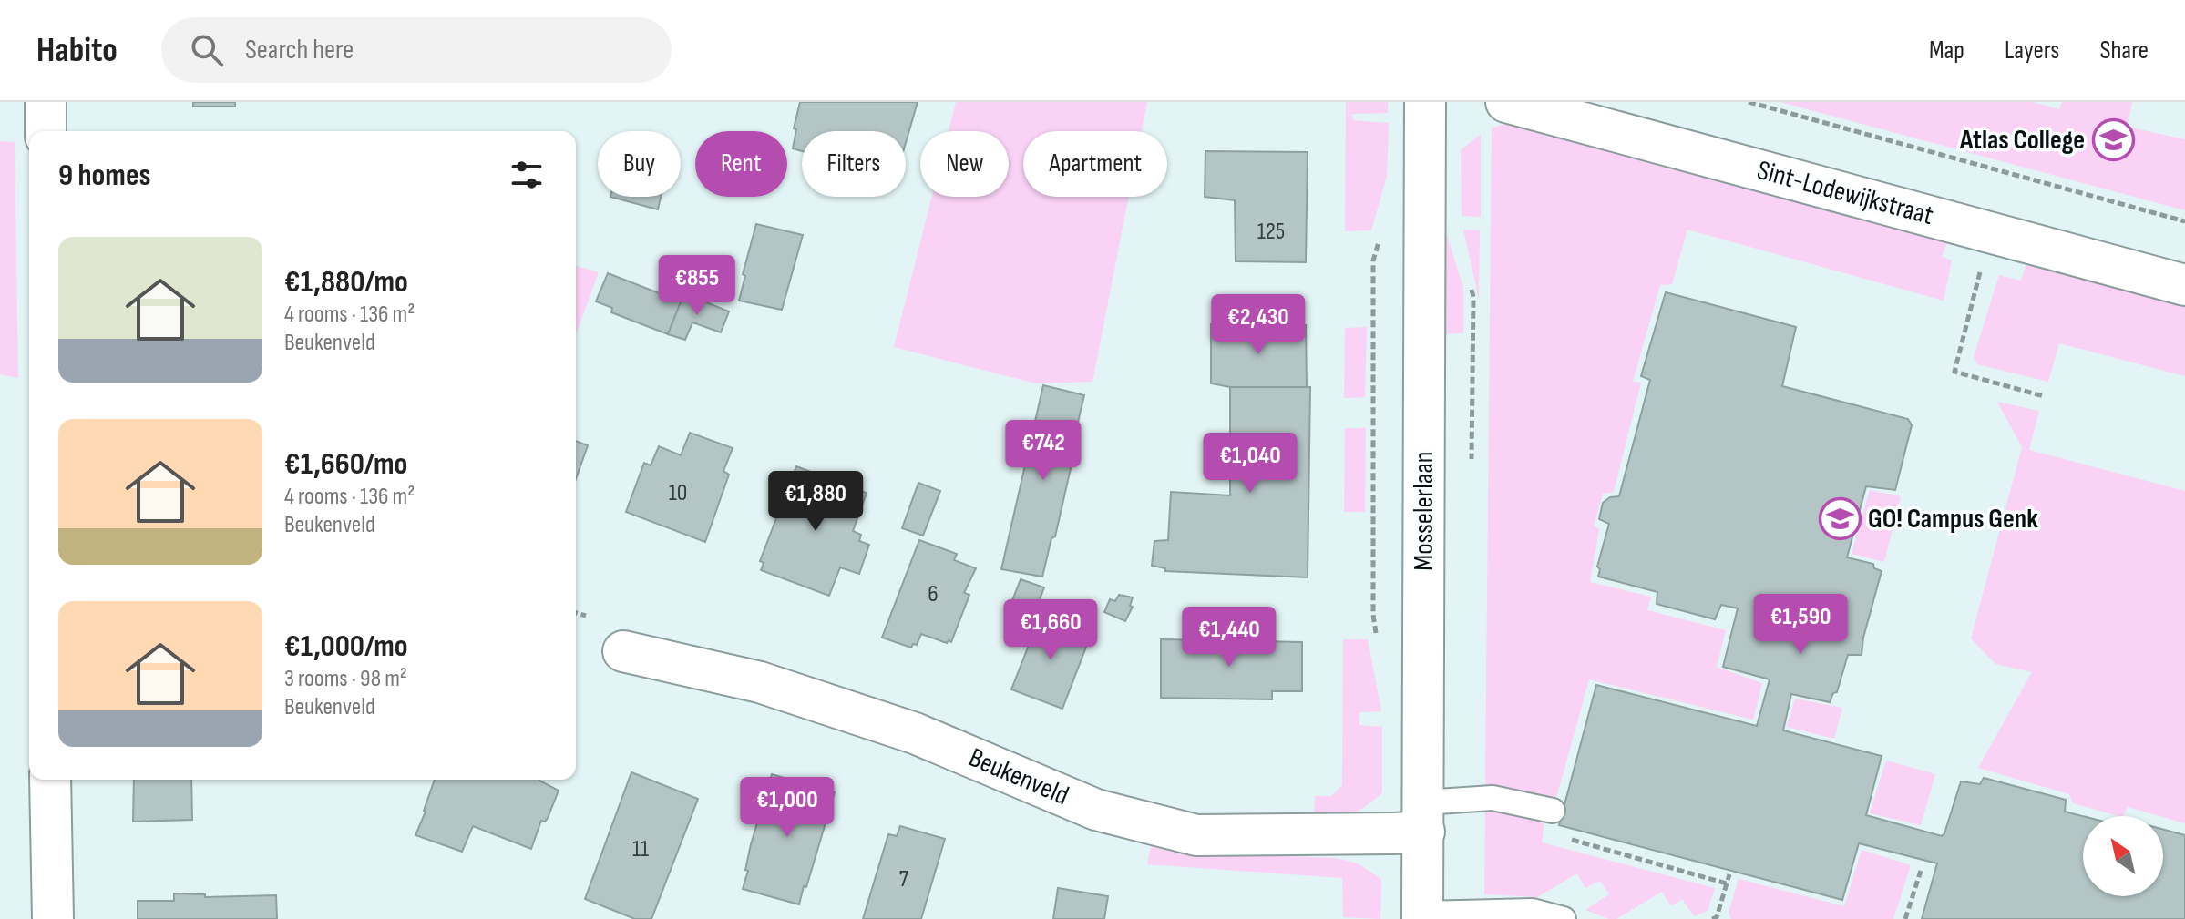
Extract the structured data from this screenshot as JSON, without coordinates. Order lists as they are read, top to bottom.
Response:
{
  "streets": {
    "street": ["Sint-Lodewijkstraat", "Mosselerlaan", "Beukenveld"]
  },
  "crossings": [
    ["Mosselerlaan", "Beukenveld"]
  ],
  "places": {
    "school or university": ["Atlas College", "GO! Campus Genk"]
  },
  "house_numbers": [
    "125",
    "10",
    "6",
    "11",
    "7"
  ],
  "north": "top left",
  "page": {
    "header": "Habito",
    "search": "Search here",
    "nav": ["Map", "Layers", "Share"],
    "chip": [
      "Buy",
      "Rent",
      "Filters",
      "New",
      "Apartment"
    ],
    "heading": "9 homes",
    "list": [
      {
        "name": "€1,880/mo",
        "note": "4 rooms · 136 m² · Beukenveld"
      },
      {
        "name": "€1,660/mo",
        "note": "4 rooms · 136 m² · Beukenveld"
      },
      {
        "name": "€1,000/mo",
        "note": "3 rooms · 98 m² · Beukenveld"
      }
    ],
    "price": [
      "€855",
      "€2,430",
      "€742",
      "€1,040",
      "€1,880",
      "€1,590",
      "€1,660",
      "€1,440",
      "€1,000"
    ]
  }
}
